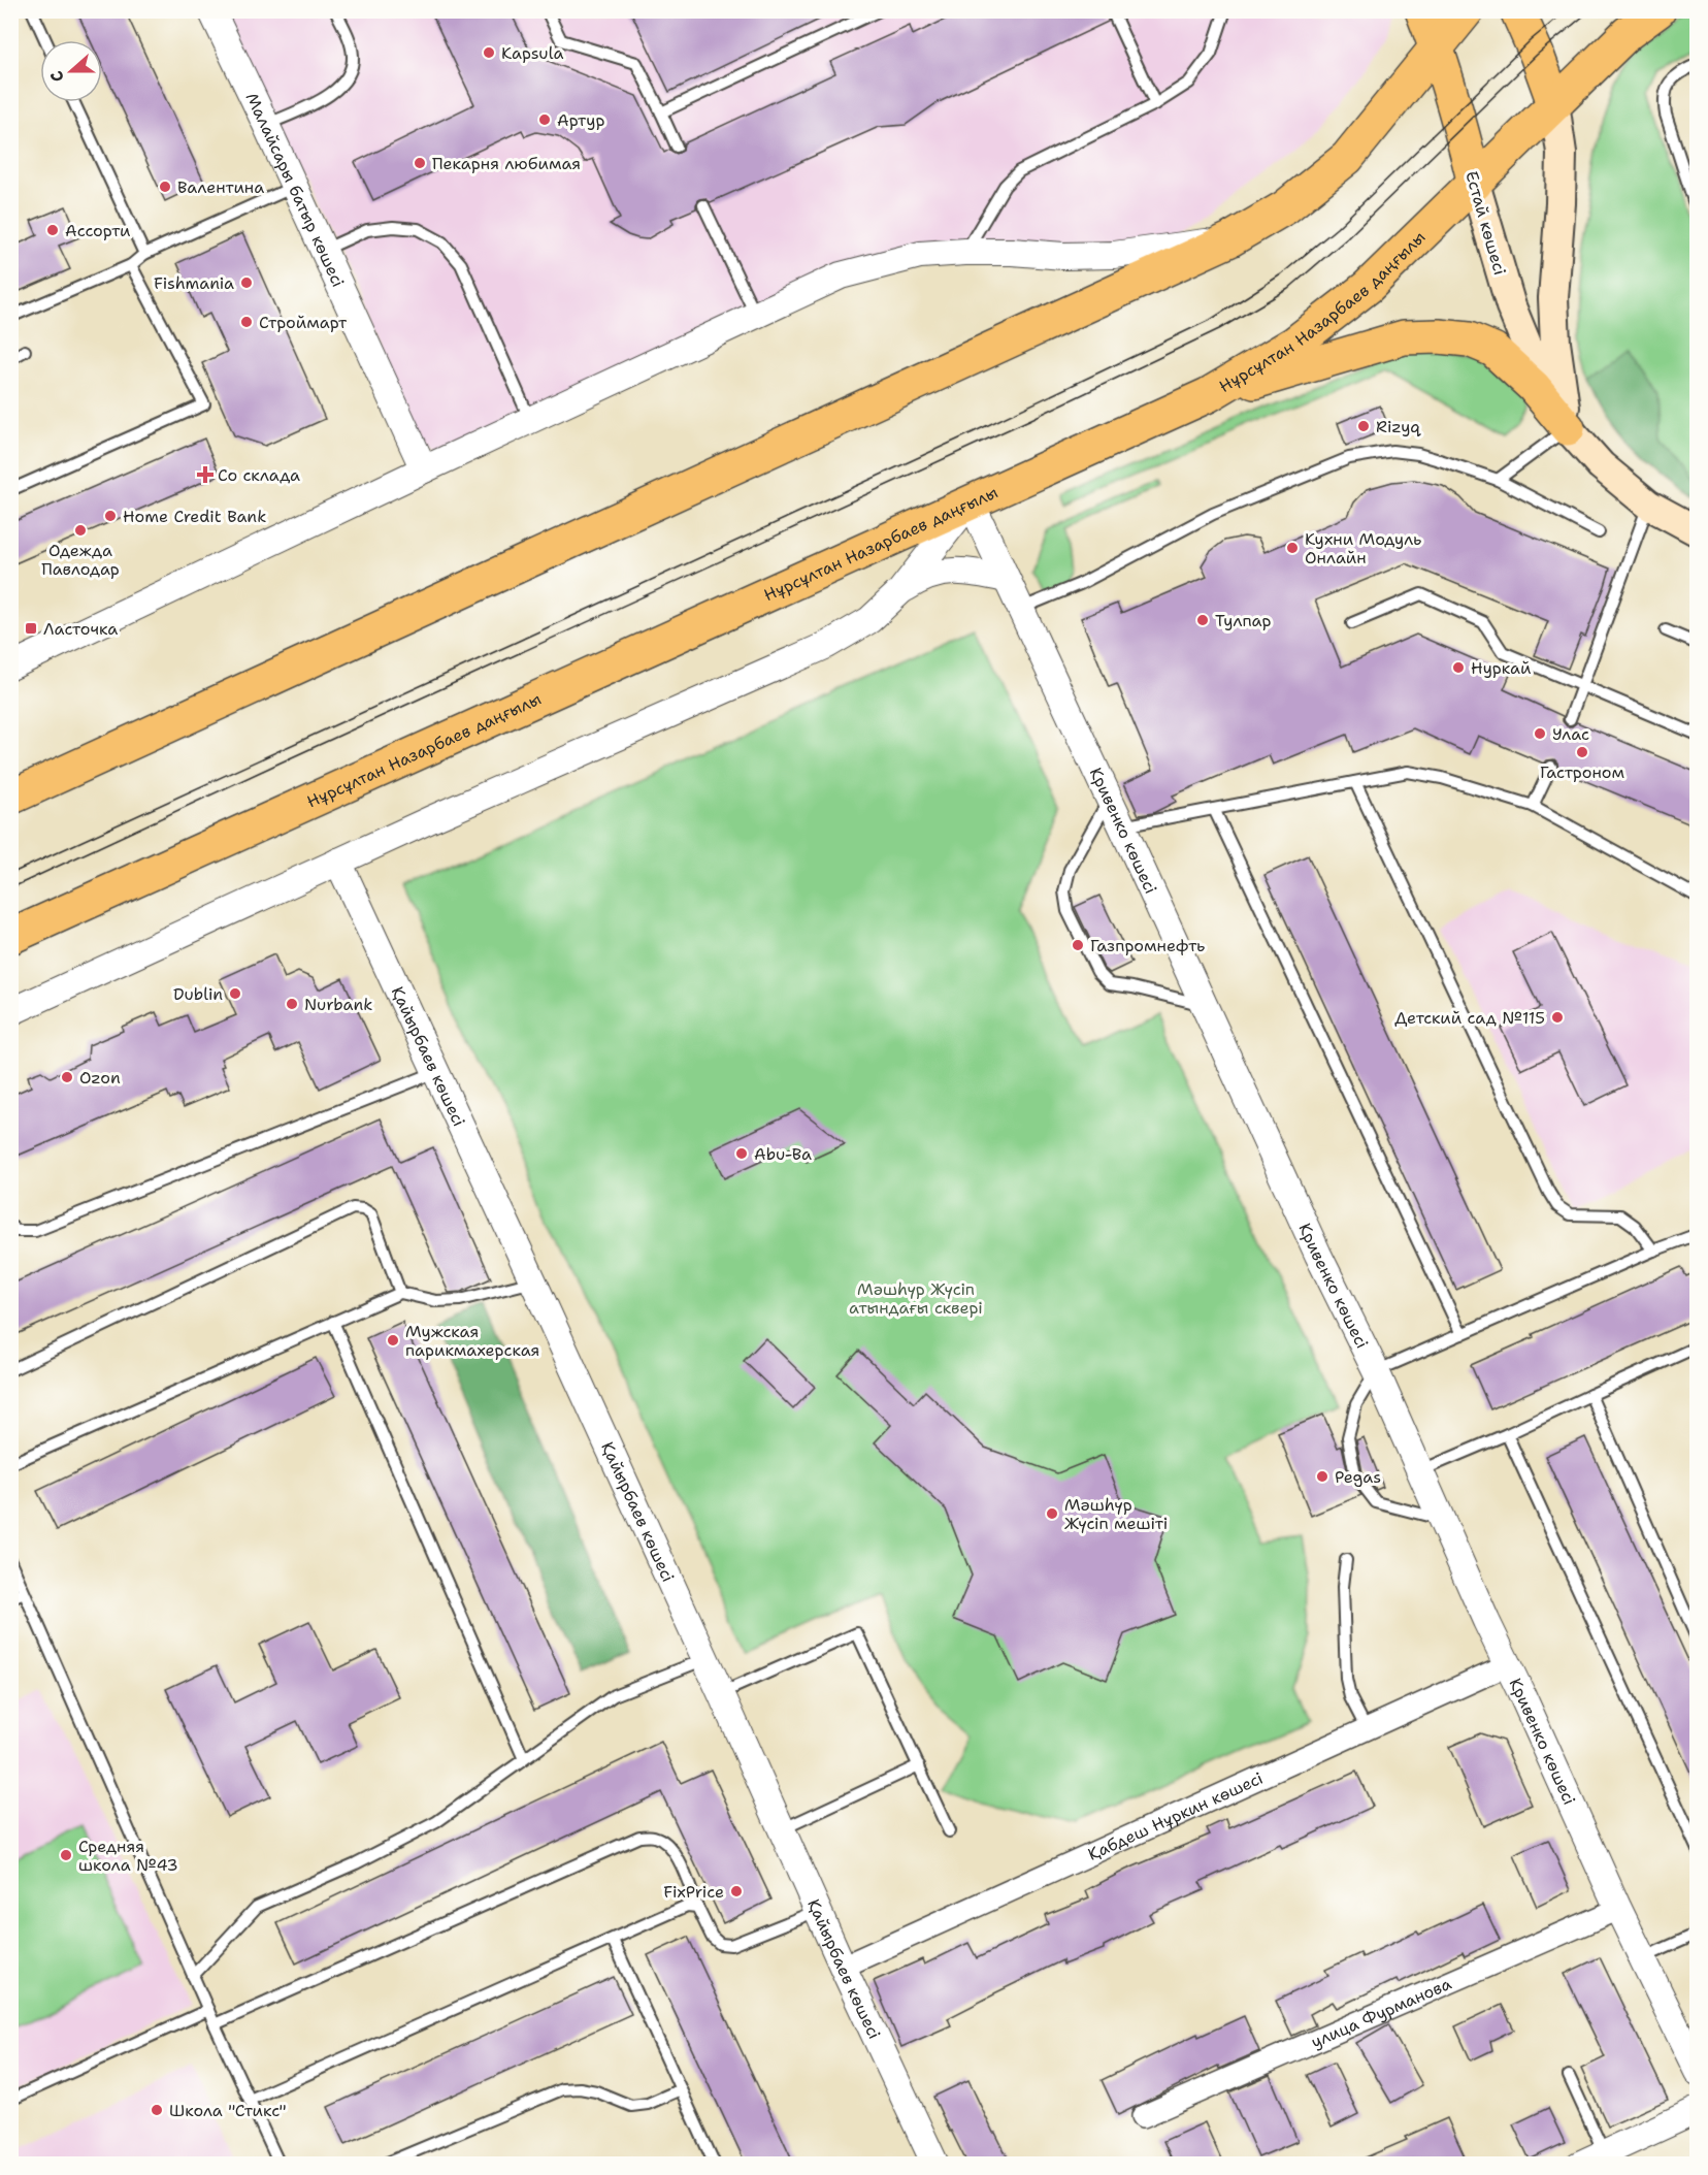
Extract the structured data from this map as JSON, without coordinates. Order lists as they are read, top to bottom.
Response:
{
  "streets": {
    "main road": ["Естай көшесі", "Нұрсұлтан Назарбаев даңғылы"],
    "street": [
      "Малайсары батыр көшесі",
      "Кривенко көшесі",
      "Қайырбаев көшесі",
      "Қабдеш Нұркин көшесі",
      "улица Фурманова"
    ]
  },
  "crossings": [
    ["Естай көшесі", "Нұрсұлтан Назарбаев даңғылы"],
    ["Нұрсұлтан Назарбаев даңғылы", "Кривенко көшесі"],
    ["Кривенко көшесі", "Қабдеш Нұркин көшесі"],
    ["Кривенко көшесі", "улица Фурманова"],
    ["Қайырбаев көшесі", "Қабдеш Нұркин көшесі"]
  ],
  "parks": ["Мәшһүр Жүсіп атындағы сквері"],
  "places": {
    "other": [
      "Kapsula",
      "Артур",
      "Пекарня любимая",
      "Валентина",
      "Ассорти",
      "Fishmania",
      "Строймарт",
      "Rizyq",
      "Home Credit Bank",
      "Одежда Павлодар",
      "Кухни Модуль Онлайн",
      "Тулпар",
      "Нуркай",
      "Улас",
      "Гастроном",
      "Газпромнефть",
      "Dublin",
      "Nurbank",
      "Детский сад №115",
      "Ozon",
      "Abu-Ba",
      "Мужская парикмахерская",
      "Pegas",
      "Мәшһүр Жүсіп мешіті",
      "Средняя школа №43",
      "FixPrice",
      "Школа \"Стикс\""
    ],
    "health": ["Со склада"],
    "transit": ["Ласточка"]
  },
  "north": "left"
}
